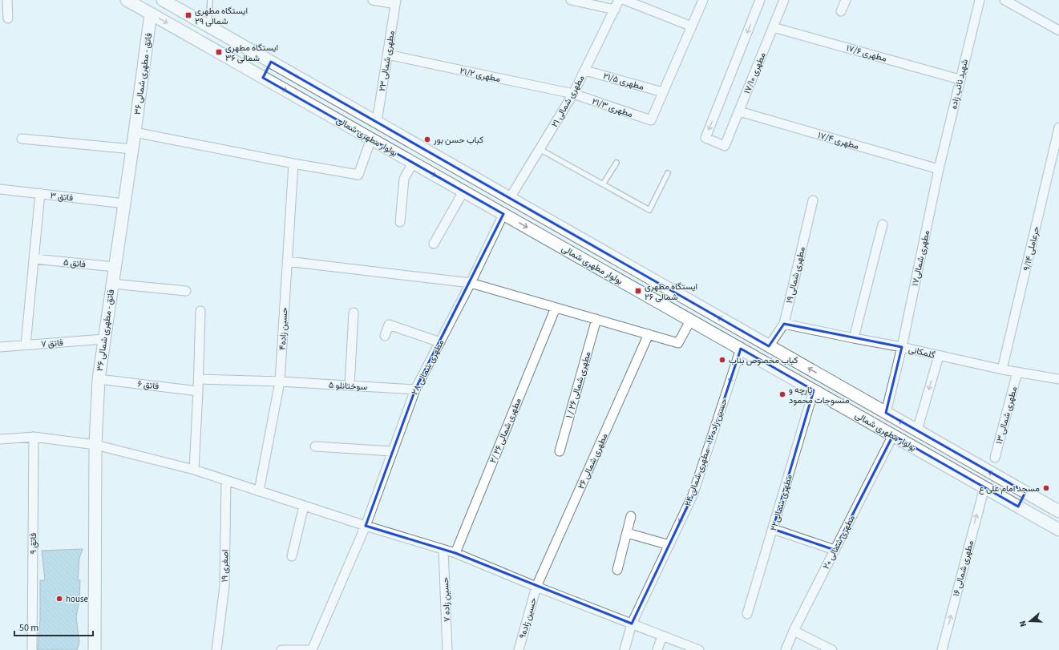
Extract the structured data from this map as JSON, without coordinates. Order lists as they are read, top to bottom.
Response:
{
  "streets": {
    "main road": ["فاتق - مطهری شمالی ۳۶", "بولوار مطهری شمالی"],
    "street": [
      "مطهری ۱۷/۶",
      "مطهری شمالی ۲۳",
      "مطهری ۱۷/۱۰",
      "مطهری ۲۱/۲",
      "مطهری ۲۱/۵",
      "شهید نائب زاده",
      "مطهری شمالی ۲۱",
      "مطهری ۲۱/۳",
      "مطهری ۱۷/۴",
      "فاتق ۳",
      "حرعاملی ۹/۱۴",
      "مطهری شمالی۱۷",
      "فاتق ۵",
      "مطهری شمالی ۱۹",
      "حسین زاده۴",
      "فاتق ۷",
      "گلمکانی",
      "مطهری شمالی ۲۸",
      "فاتق ۶",
      "مطهری شمالی ۲۶ / ۱",
      "سوختانلو ۵",
      "مطهری شمالی ۱۳",
      "مطهری شمالی ۲۶ /۲",
      "حسین زاده ۱۲ - مطهری شمالی ۲۴",
      "مطهری شمالی ۲۶",
      "مطهری شمالی۲۲",
      "مطهری شمالی ۲۰",
      "فاتق ۹",
      "اصغری ۱۹",
      "مطهری شمالی ۱۶",
      "حسین زاده ۷",
      "حسین زاده۹"
    ]
  },
  "crossings": [
    ["مطهری ۱۷/۶", "مطهری ۱۷/۱۰"],
    ["مطهری ۱۷/۶", "شهید نائب زاده"],
    ["مطهری شمالی ۲۳", "مطهری ۲۱/۲"],
    ["مطهری شمالی ۲۳", "بولوار مطهری شمالی"],
    ["مطهری ۱۷/۱۰", "مطهری ۱۷/۴"],
    ["فاتق - مطهری شمالی ۳۶", "بولوار مطهری شمالی"],
    ["فاتق - مطهری شمالی ۳۶", "فاتق ۳"],
    ["فاتق - مطهری شمالی ۳۶", "فاتق ۵"],
    ["فاتق - مطهری شمالی ۳۶", "فاتق ۷"],
    ["فاتق - مطهری شمالی ۳۶", "فاتق ۶"],
    ["مطهری ۲۱/۲", "مطهری شمالی ۲۱"],
    ["مطهری ۲۱/۲", "مطهری ۲۱/۳"],
    ["مطهری ۲۱/۵", "مطهری شمالی ۲۱"],
    ["مطهری ۲۱/۵", "مطهری ۲۱/۳"],
    ["شهید نائب زاده", "مطهری ۱۷/۴"],
    ["شهید نائب زاده", "مطهری شمالی۱۷"],
    ["مطهری شمالی ۲۱", "مطهری ۲۱/۳"],
    ["مطهری شمالی ۲۱", "بولوار مطهری شمالی"],
    ["بولوار مطهری شمالی", "مطهری شمالی۱۷"],
    ["بولوار مطهری شمالی", "مطهری شمالی ۱۹"],
    ["بولوار مطهری شمالی", "مطهری شمالی ۲۸"],
    ["بولوار مطهری شمالی", "حسین زاده ۱۲ - مطهری شمالی ۲۴"],
    ["بولوار مطهری شمالی", "مطهری شمالی۲۲"],
    ["بولوار مطهری شمالی", "مطهری شمالی ۲۰"],
    ["بولوار مطهری شمالی", "مطهری شمالی ۱۶"],
    ["مطهری ۱۷/۴", "مطهری شمالی۱۷"],
    ["حرعاملی ۹/۱۴", "گلمکانی"],
    ["مطهری شمالی۱۷", "گلمکانی"],
    ["مطهری شمالی ۱۹", "گلمکانی"],
    ["حسین زاده۴", "سوختانلو ۵"],
    ["گلمکانی", "مطهری شمالی ۱۳"],
    ["مطهری شمالی ۲۸", "سوختانلو ۵"],
    ["مطهری شمالی ۲۶", "حسین زاده۹"]
  ],
  "one_way": ["حسین زاده ۱۲ - مطهری شمالی ۲۴", "مطهری شمالی ۱۶"],
  "places": {
    "transit": ["ایستگاه مطهری شمالی ۲۹", "ایستگاه مطهری شمالی ۳۶", "ایستگاه مطهری شمالی ۲۶"],
    "other": [
      "كباب حسن بور",
      "كباب مخصوص بناب",
      "پارچه و منسوجات محمود",
      "مسجد امام علی ع",
      "house"
    ]
  },
  "scale_bar": "50 m",
  "north": "left"
}
